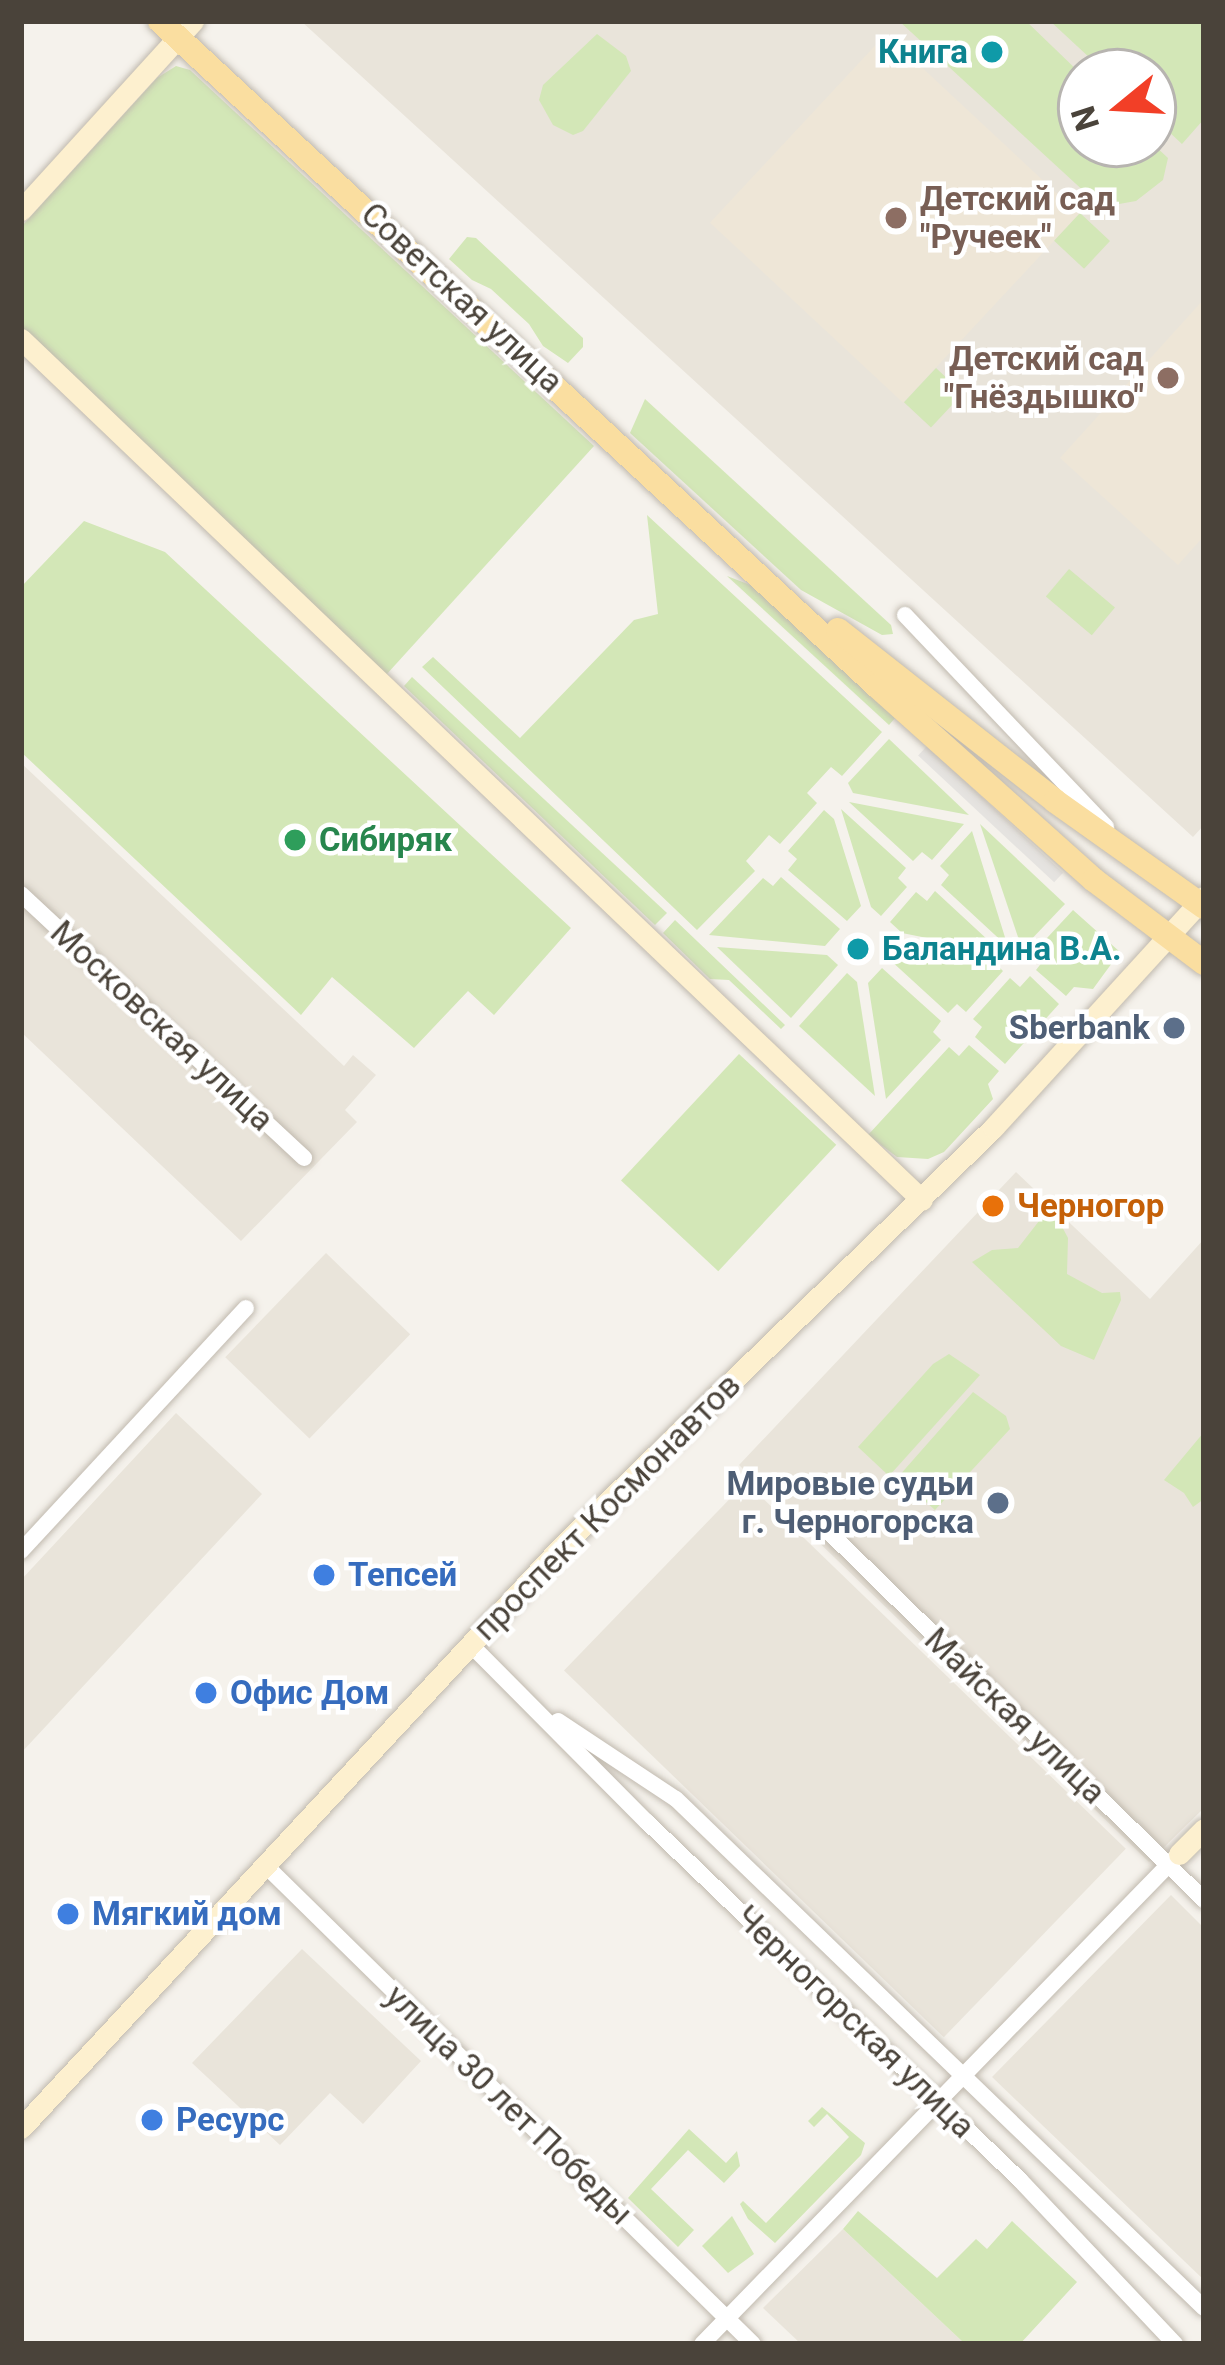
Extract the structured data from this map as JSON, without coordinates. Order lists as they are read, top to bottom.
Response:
{
  "streets": {
    "main road": ["Советская улица", "проспект Космонавтов"],
    "street": [
      "Московская улица",
      "Майская улица",
      "Черногорская улица",
      "улица 30 лет Победы"
    ]
  },
  "crossings": [
    ["Советская улица", "проспект Космонавтов"],
    ["проспект Космонавтов", "Черногорская улица"],
    ["проспект Космонавтов", "улица 30 лет Победы"]
  ],
  "places": [
    "Книга",
    "Детский сад \"Ручеек\"",
    "Детский сад \"Гнёздышко\"",
    "Сибиряк",
    "Баландина В.А.",
    "Sberbank",
    "Черногор",
    "Мировые судьи г. Черногорска",
    "Тепсей",
    "Офис Дом",
    "Мягкий дом",
    "Ресурс"
  ],
  "north": "left"
}
